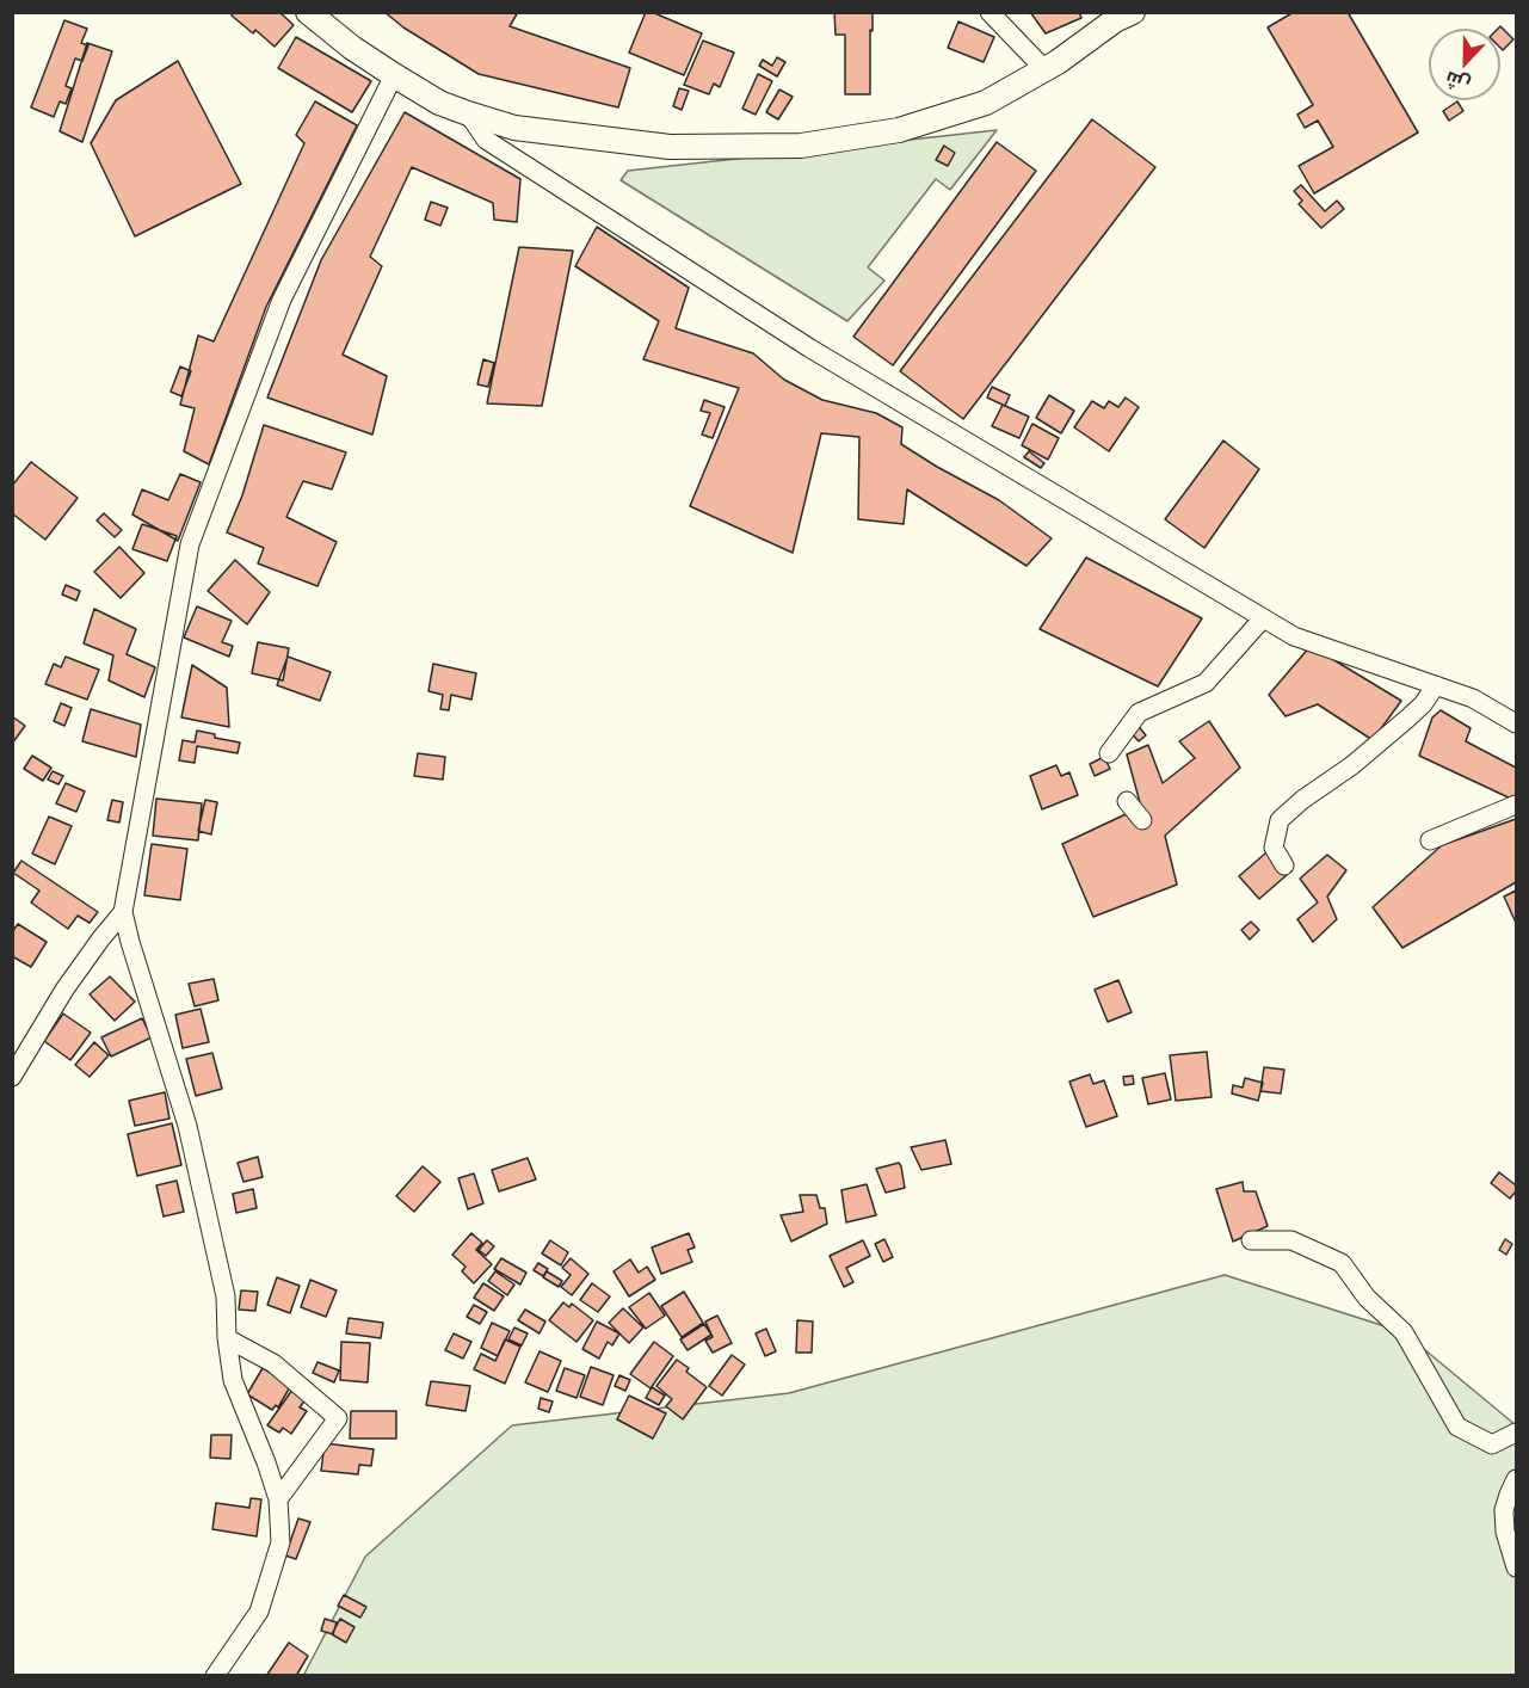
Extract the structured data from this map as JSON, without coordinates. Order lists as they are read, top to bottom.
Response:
{
  "north": "bottom"
}
